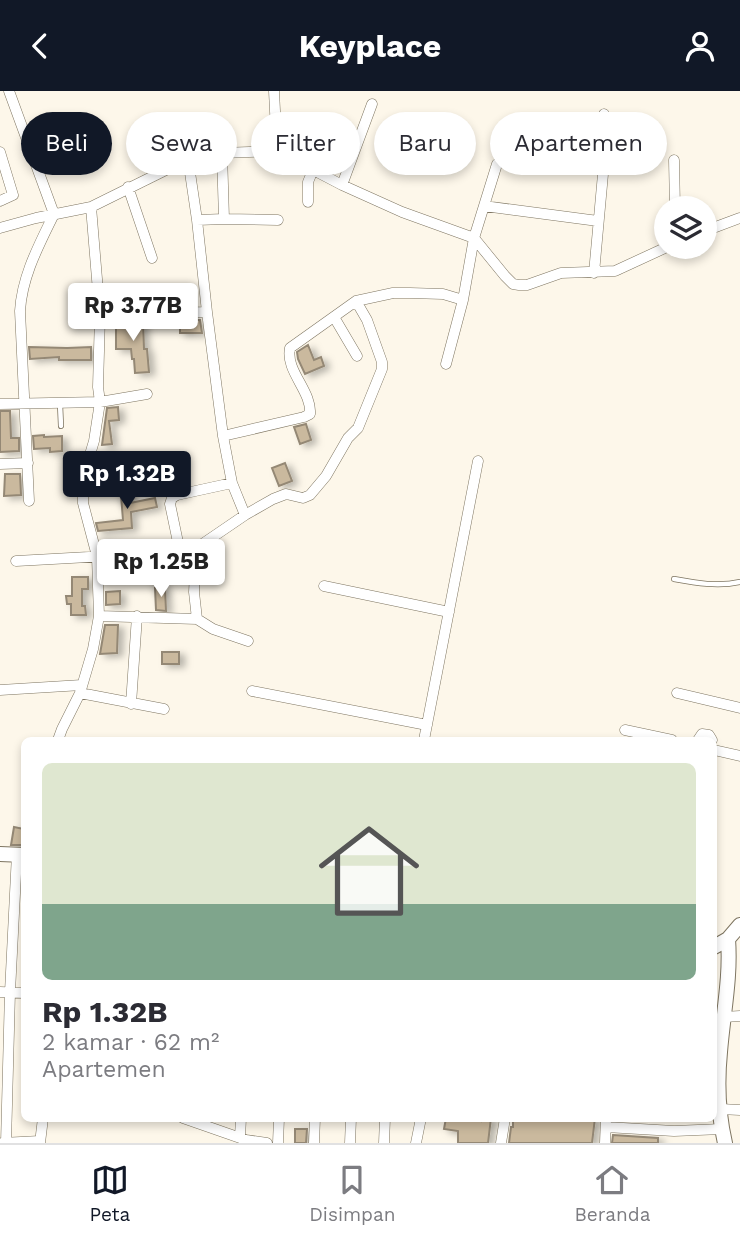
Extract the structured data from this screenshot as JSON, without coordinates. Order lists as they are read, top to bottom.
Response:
{
  "page": {
    "header": "Keyplace",
    "chip": [
      "Beli",
      "Sewa",
      "Filter",
      "Baru",
      "Apartemen"
    ],
    "price": ["Rp 3.77B", "Rp 1.32B", "Rp 1.25B"],
    "list": [
      {
        "name": "Rp 1.32B",
        "note": "2 kamar · 62 m² · Apartemen"
      }
    ],
    "tabs": ["Peta", "Disimpan", "Beranda"]
  }
}
